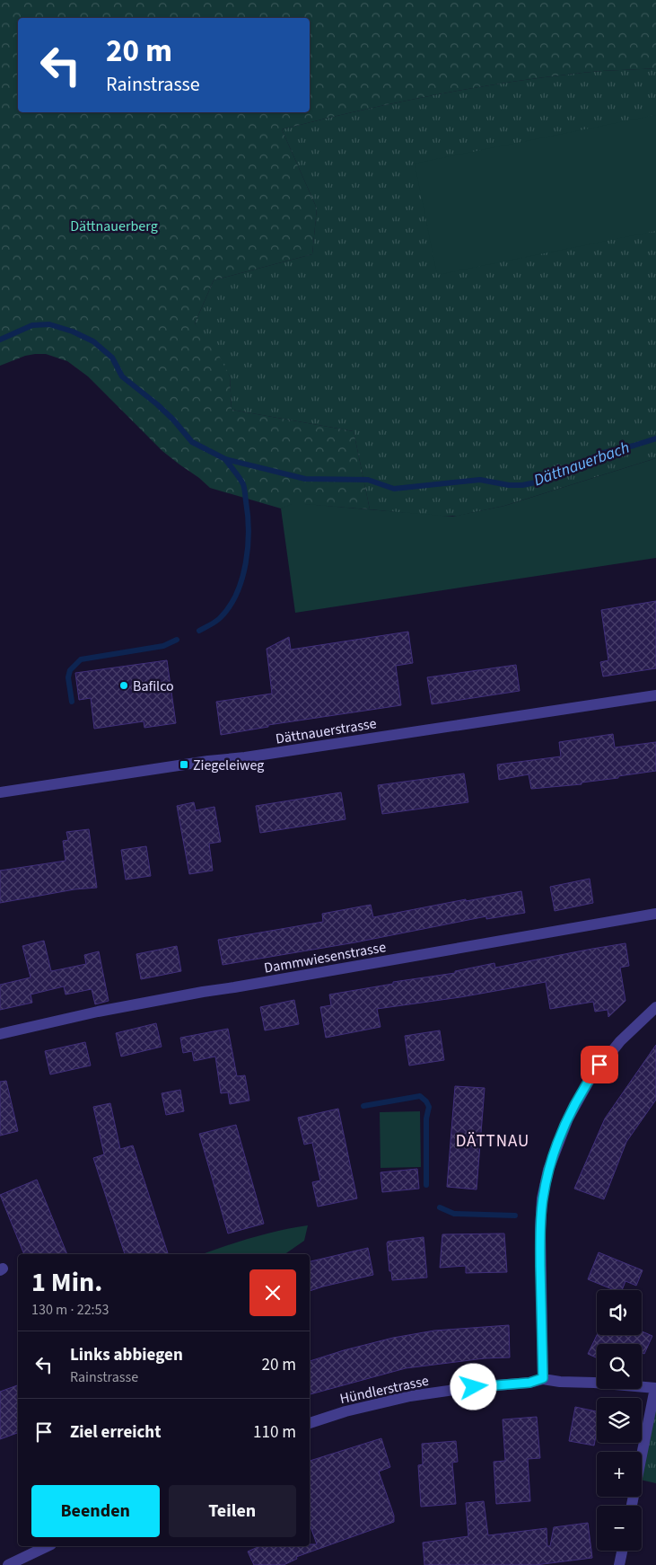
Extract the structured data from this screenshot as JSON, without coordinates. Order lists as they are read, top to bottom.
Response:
{
  "streets": {
    "street": ["Dättnauerstrasse", "Dammwiesenstrasse", "Hündlerstrasse"]
  },
  "districts": ["DÄTTNAU"],
  "water": ["Dättnauerbach"],
  "parks": ["Dättnauerberg"],
  "places": {
    "other": ["Bafilco"],
    "transit": ["Ziegeleiweg"]
  },
  "page": {
    "turn": ["20 m", "Rainstrasse"],
    "heading": ["1 Min.", "130 m · 22:53"],
    "map_buttons": ["+", "−"],
    "list": [
      {
        "name": "Links abbiegen",
        "note": "Rainstrasse",
        "value": "20 m"
      },
      {
        "name": "Ziel erreicht",
        "value": "110 m"
      }
    ],
    "buttons": ["Beenden", "Teilen"]
  }
}
